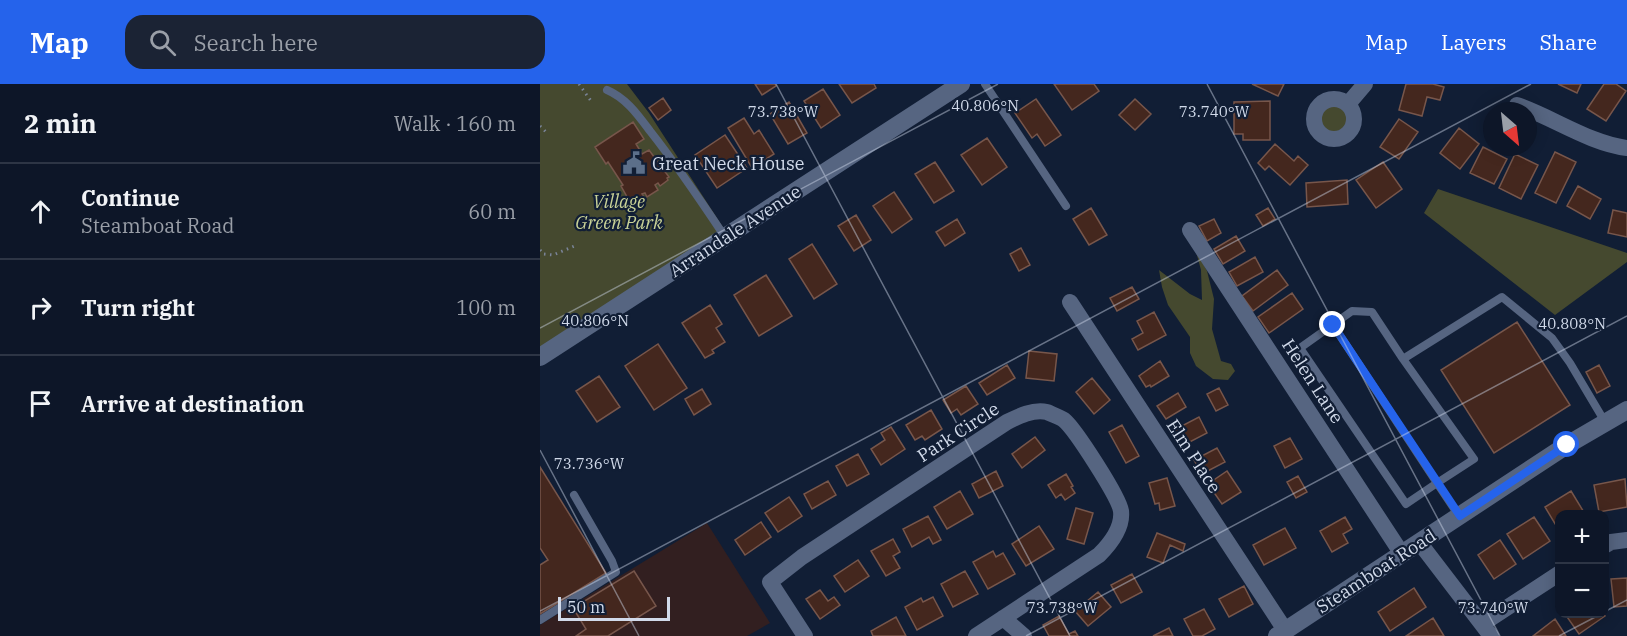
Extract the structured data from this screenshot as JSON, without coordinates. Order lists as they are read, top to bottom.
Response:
{
  "streets": {
    "street": [
      "Arrandale Avenue",
      "Helen Lane",
      "Park Circle",
      "Elm Place",
      "Steamboat Road"
    ]
  },
  "crossings": [
    ["Helen Lane", "Steamboat Road"],
    ["Elm Place", "Steamboat Road"]
  ],
  "parks": ["Village Green Park"],
  "places": {
    "public building": ["Great Neck House"]
  },
  "scale_bar": "50 m",
  "north": "bottom right",
  "page": {
    "header": "Map",
    "search": "Search here",
    "nav": ["Map", "Layers", "Share"],
    "heading": ["2 min", "Walk · 160 m"],
    "list": [
      ["Continue", "Steamboat Road", "60 m"],
      ["Turn right", "100 m"],
      "Arrive at destination"
    ],
    "map_buttons": ["+", "−"],
    "scale": "50 m"
  },
  "coordinates": [
    "40.806°N",
    "73.738°W",
    "73.740°W",
    "40.808°N",
    "73.736°W"
  ]
}
